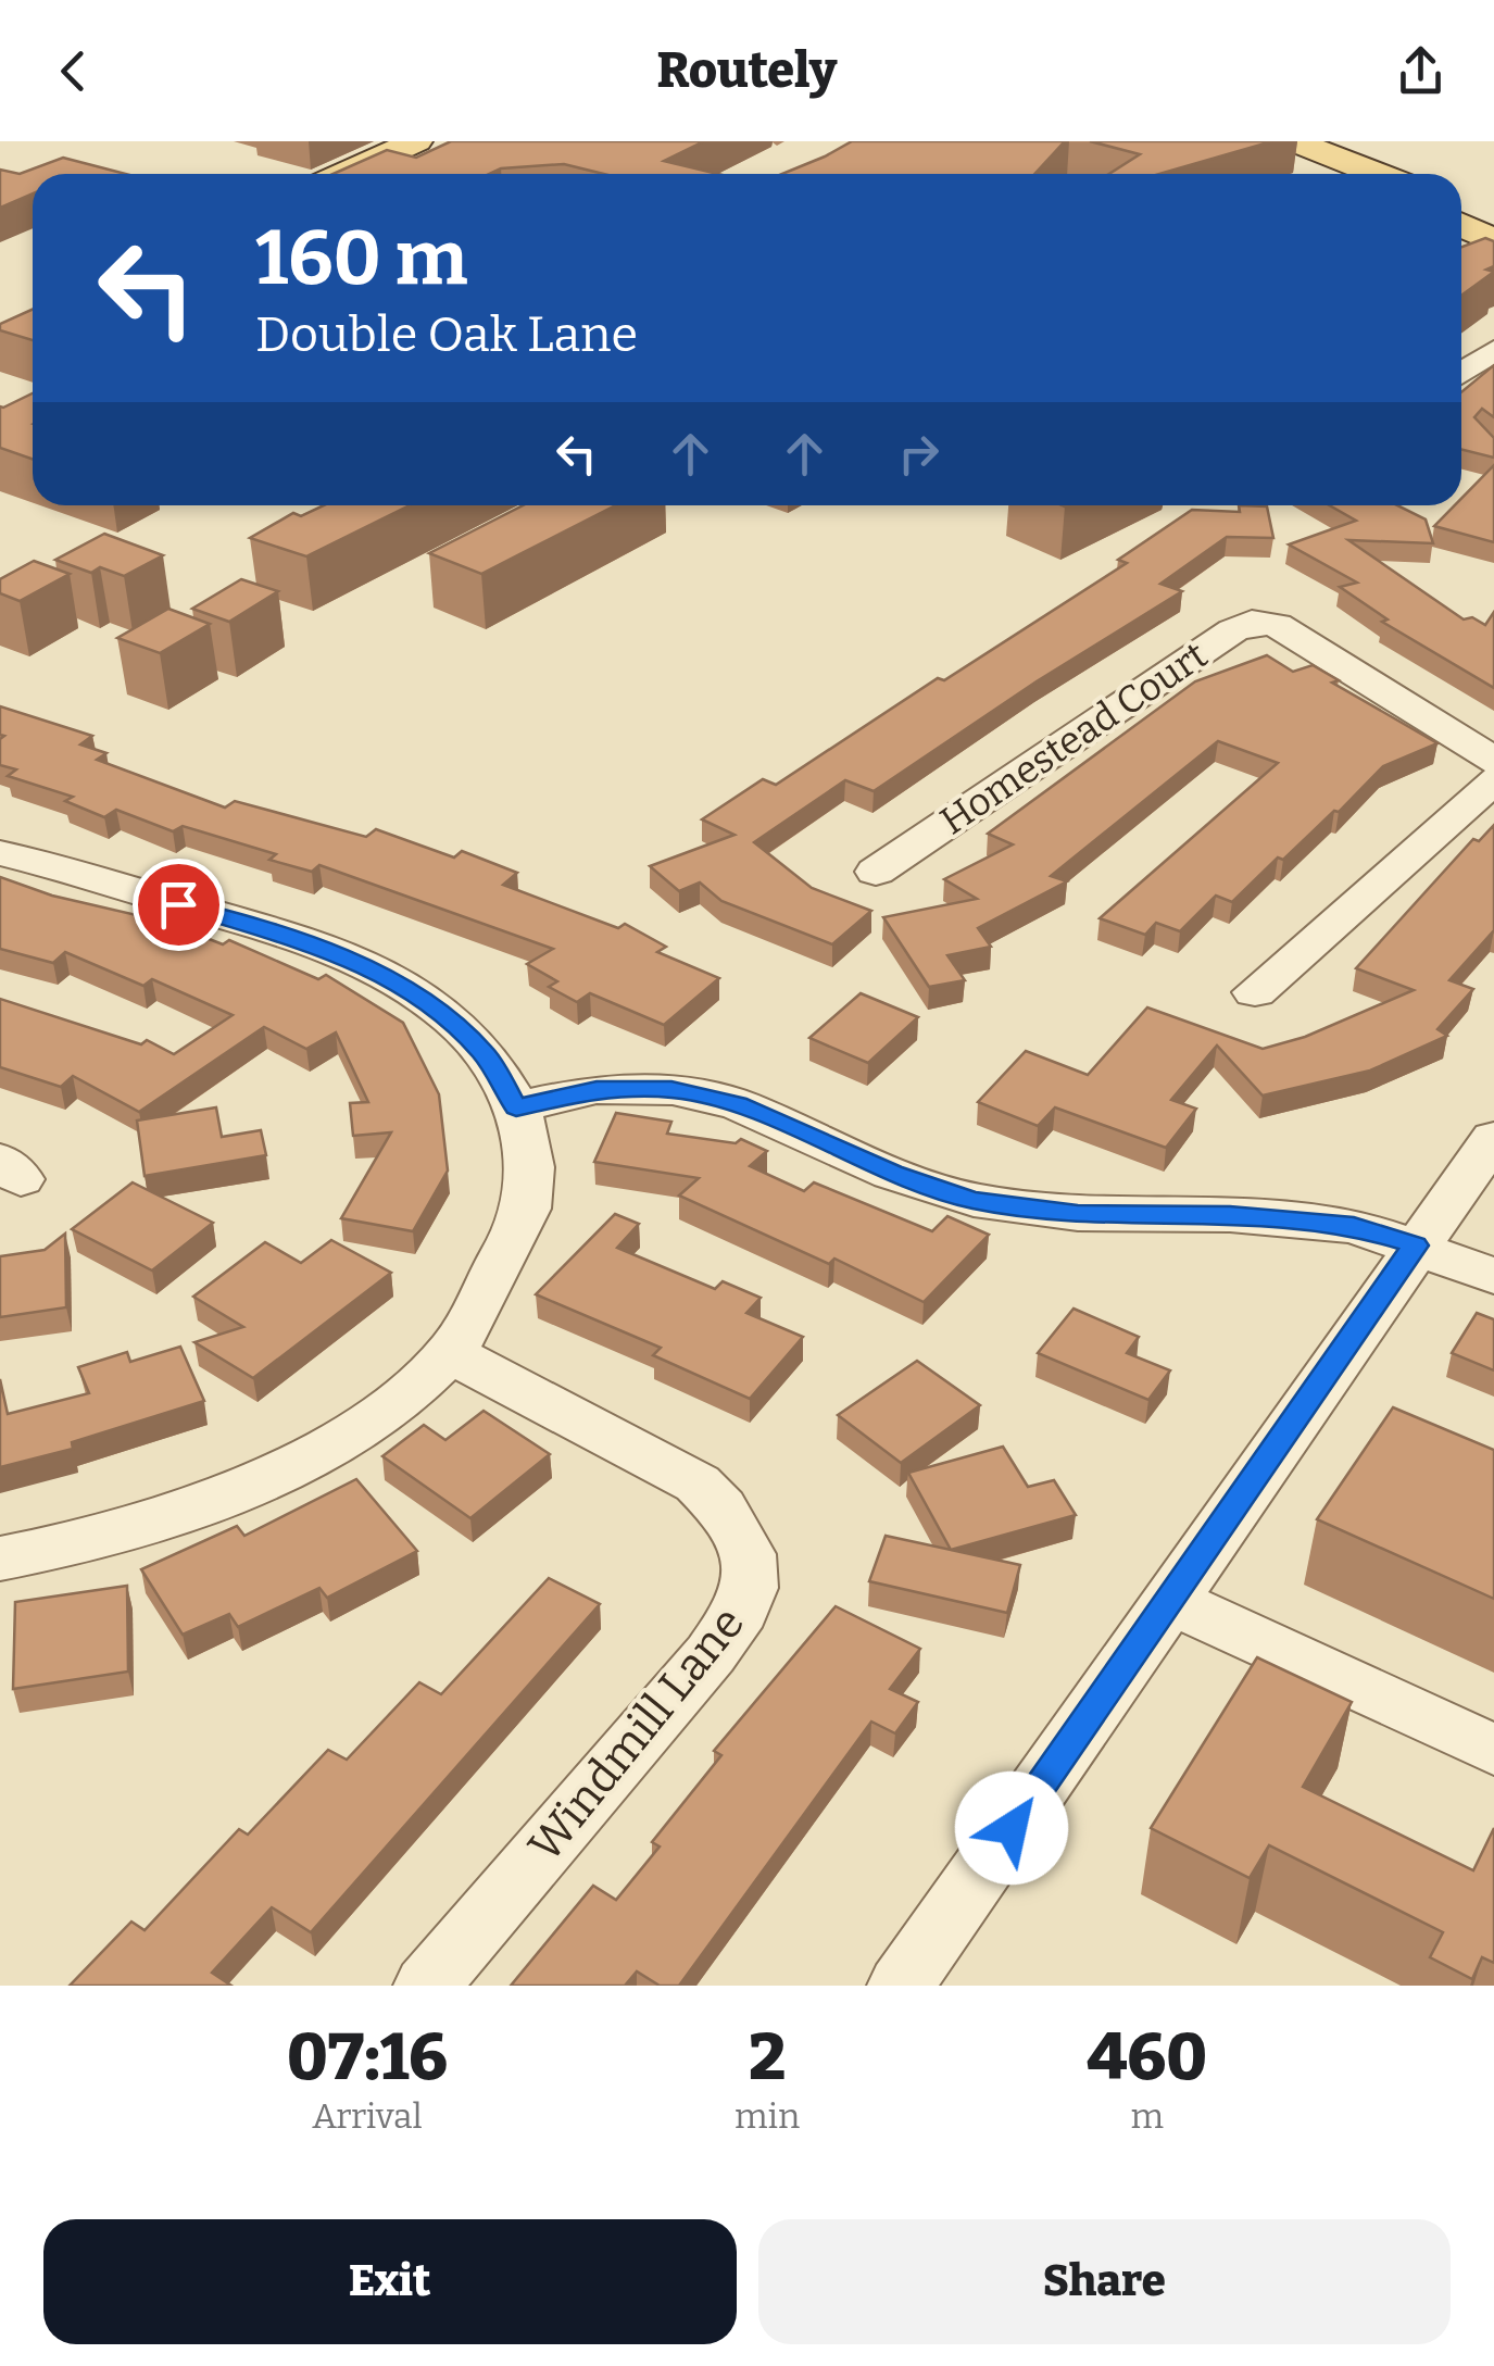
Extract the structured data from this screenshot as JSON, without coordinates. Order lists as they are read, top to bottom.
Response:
{
  "streets": {
    "street": ["Homestead Court", "Windmill Lane"]
  },
  "page": {
    "header": "Routely",
    "turn": ["160 m", "Double Oak Lane"],
    "eta": [
      "07:16",
      "Arrival",
      "2",
      "min",
      "460",
      "m"
    ],
    "buttons": ["Exit", "Share"]
  }
}
